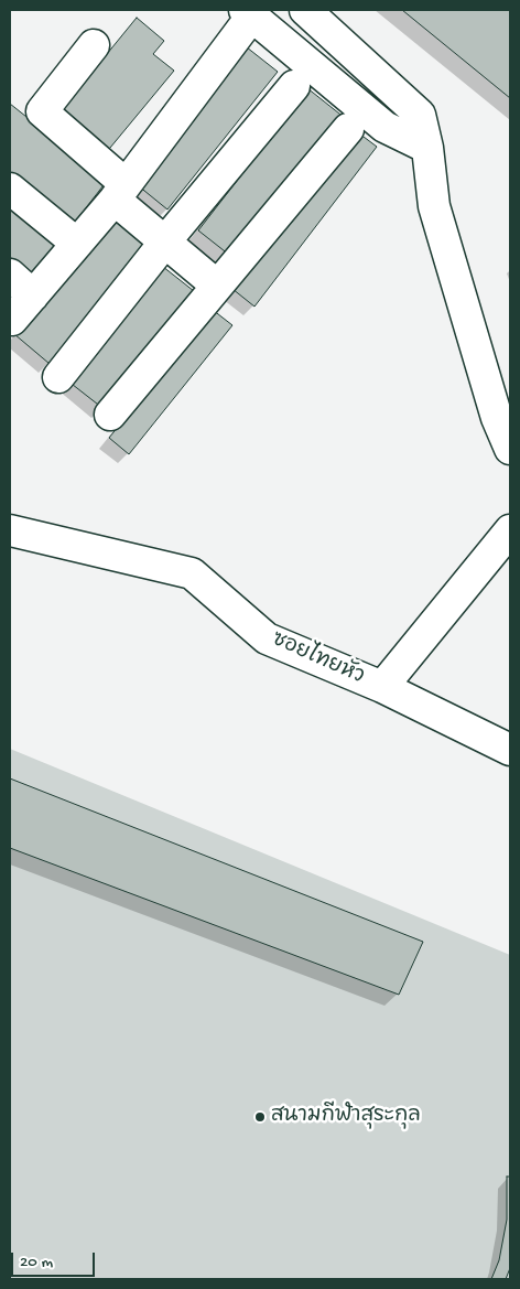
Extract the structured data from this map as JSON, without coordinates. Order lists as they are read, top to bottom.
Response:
{
  "streets": {
    "street": ["ซอยไทยหัว"]
  },
  "places": ["สนามกีฬาสุระกุล"],
  "scale_bar": "20 m"
}
